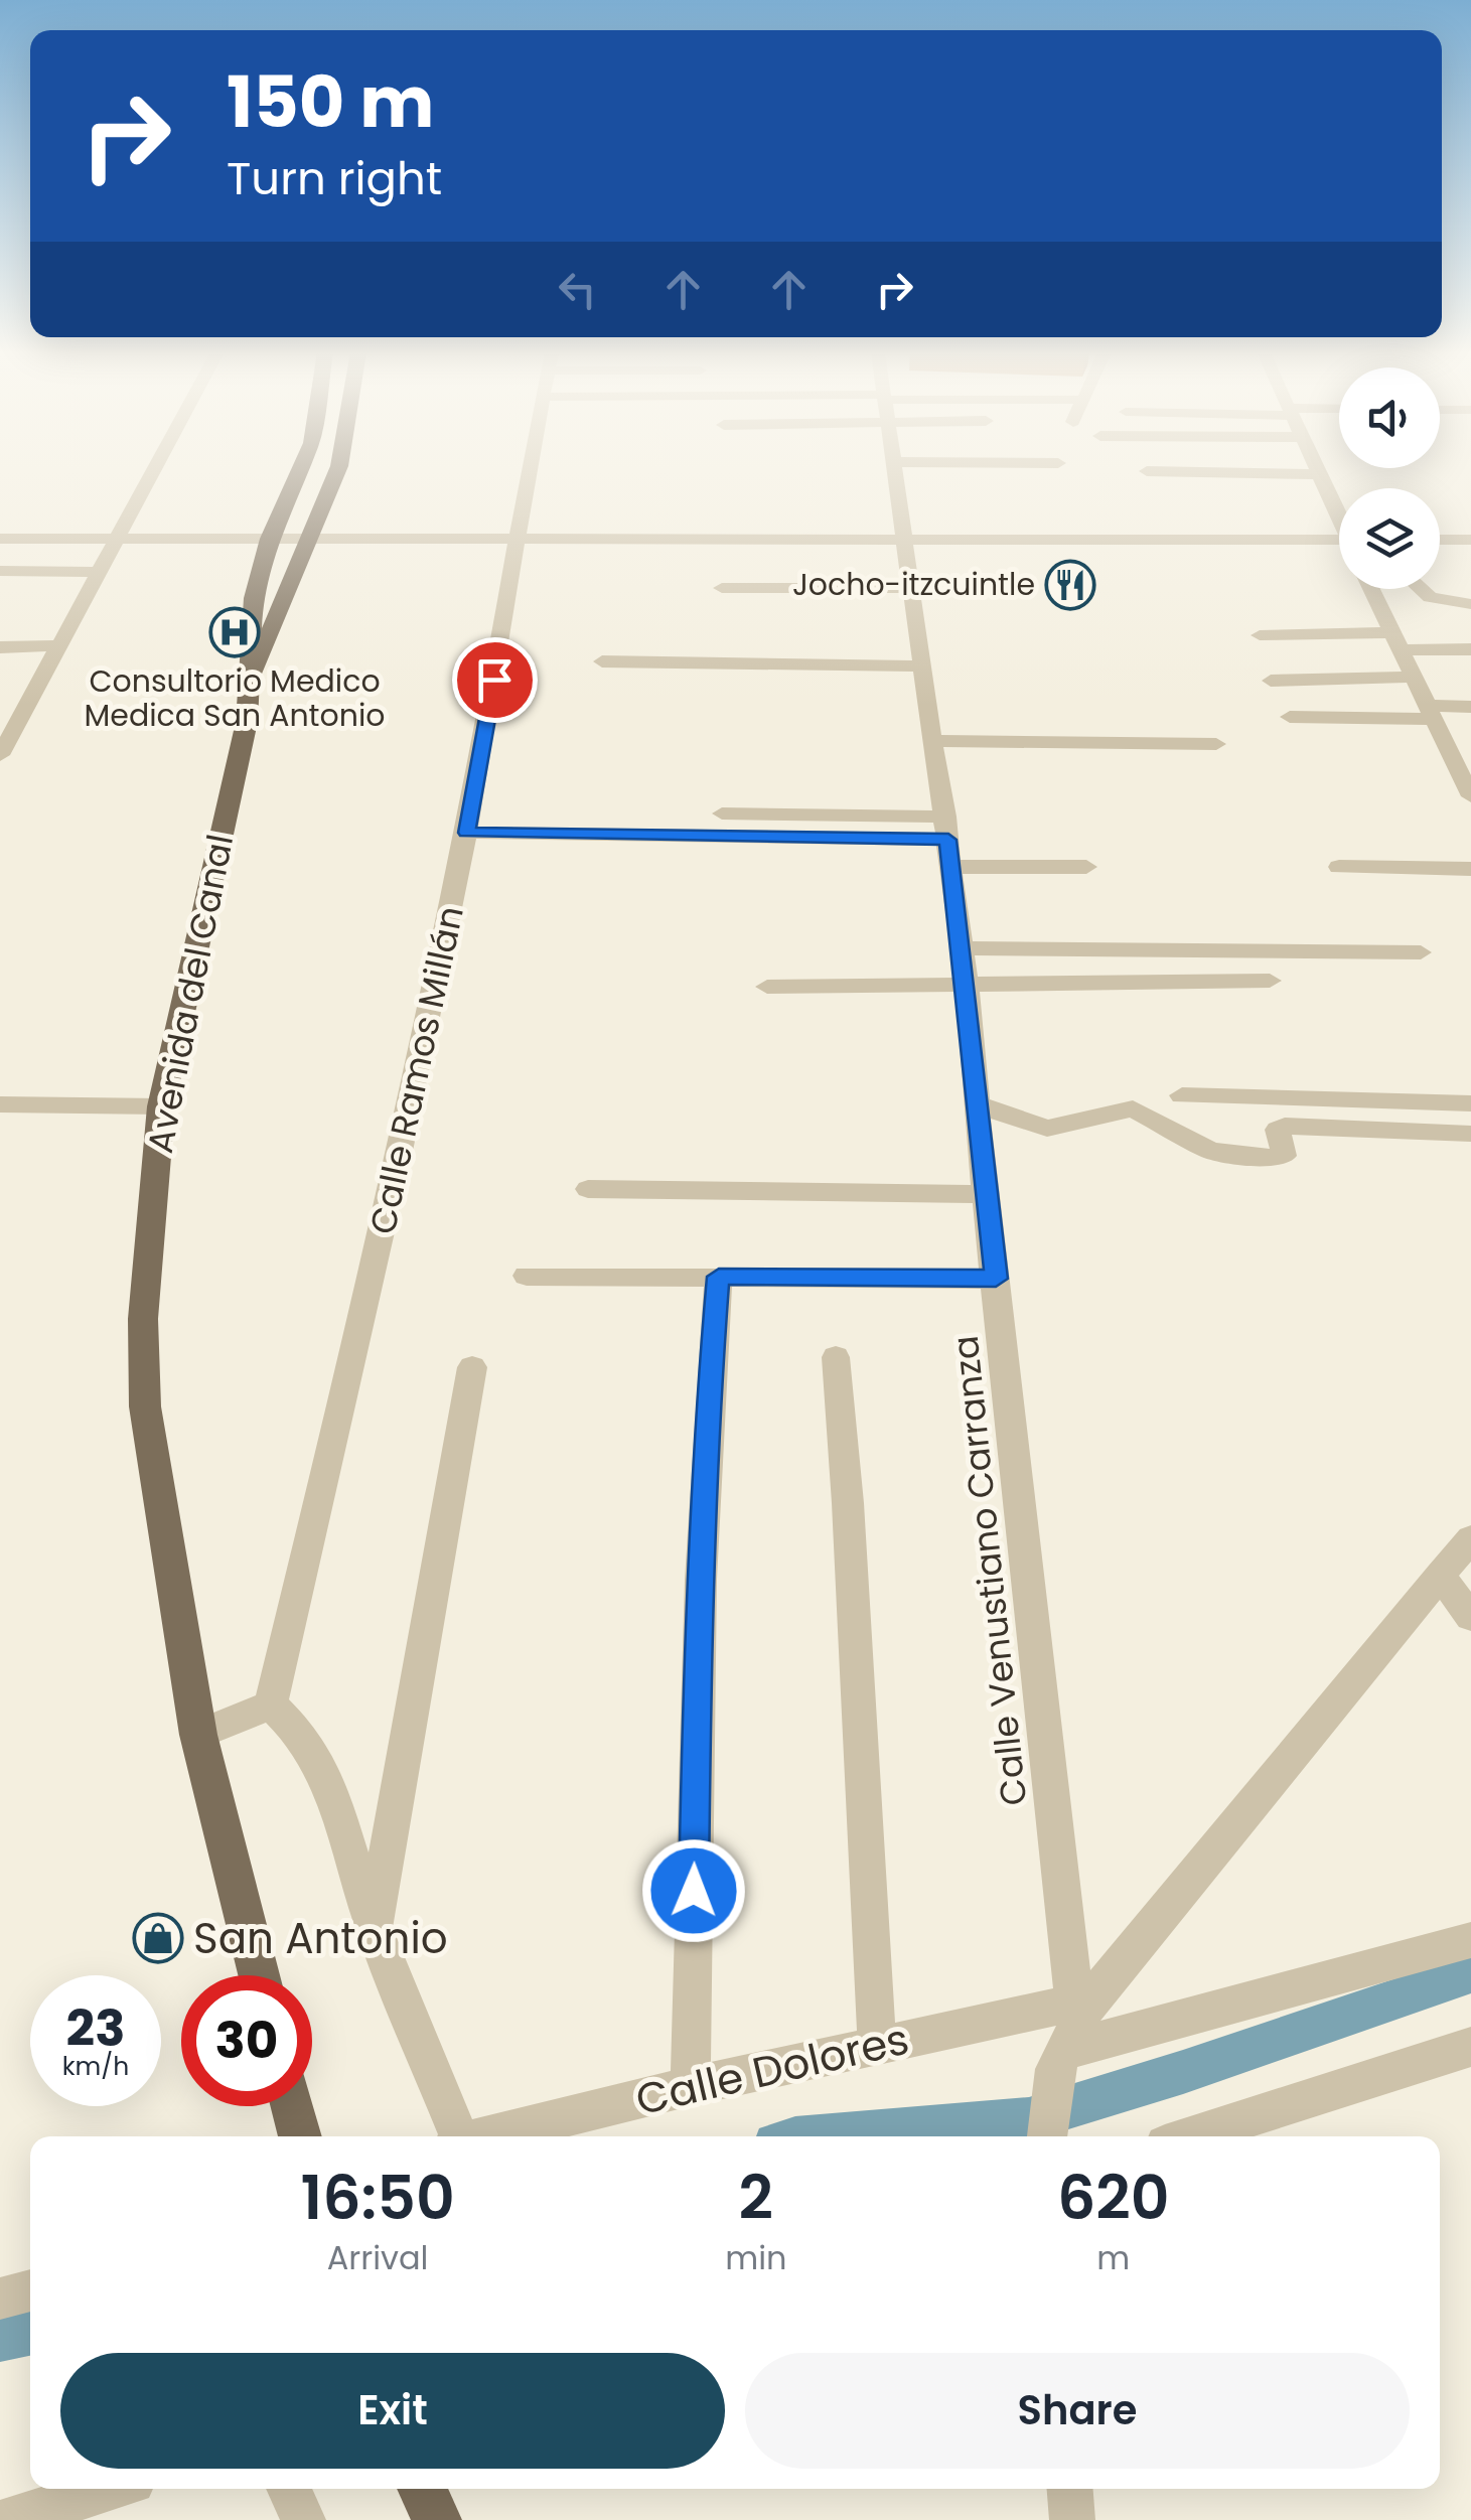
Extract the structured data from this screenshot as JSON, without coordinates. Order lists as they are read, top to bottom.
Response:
{
  "streets": {
    "main road": ["Avenida del Canal"],
    "street": ["Calle Ramos Millán", "Calle Venustiano Carranza", "Calle Dolores"]
  },
  "crossings": [
    ["Calle Venustiano Carranza", "Calle Dolores"]
  ],
  "places": {
    "restaurant": ["Jocho-itzcuintle"],
    "hospital": ["Consultorio Medico Medica San Antonio"],
    "shop": ["San Antonio"]
  },
  "page": {
    "turn": ["150 m", "Turn right"],
    "speed": "23 km/h",
    "limit": "30",
    "eta": [
      "16:50",
      "Arrival",
      "2",
      "min",
      "620",
      "m"
    ],
    "buttons": ["Exit", "Share"]
  }
}
